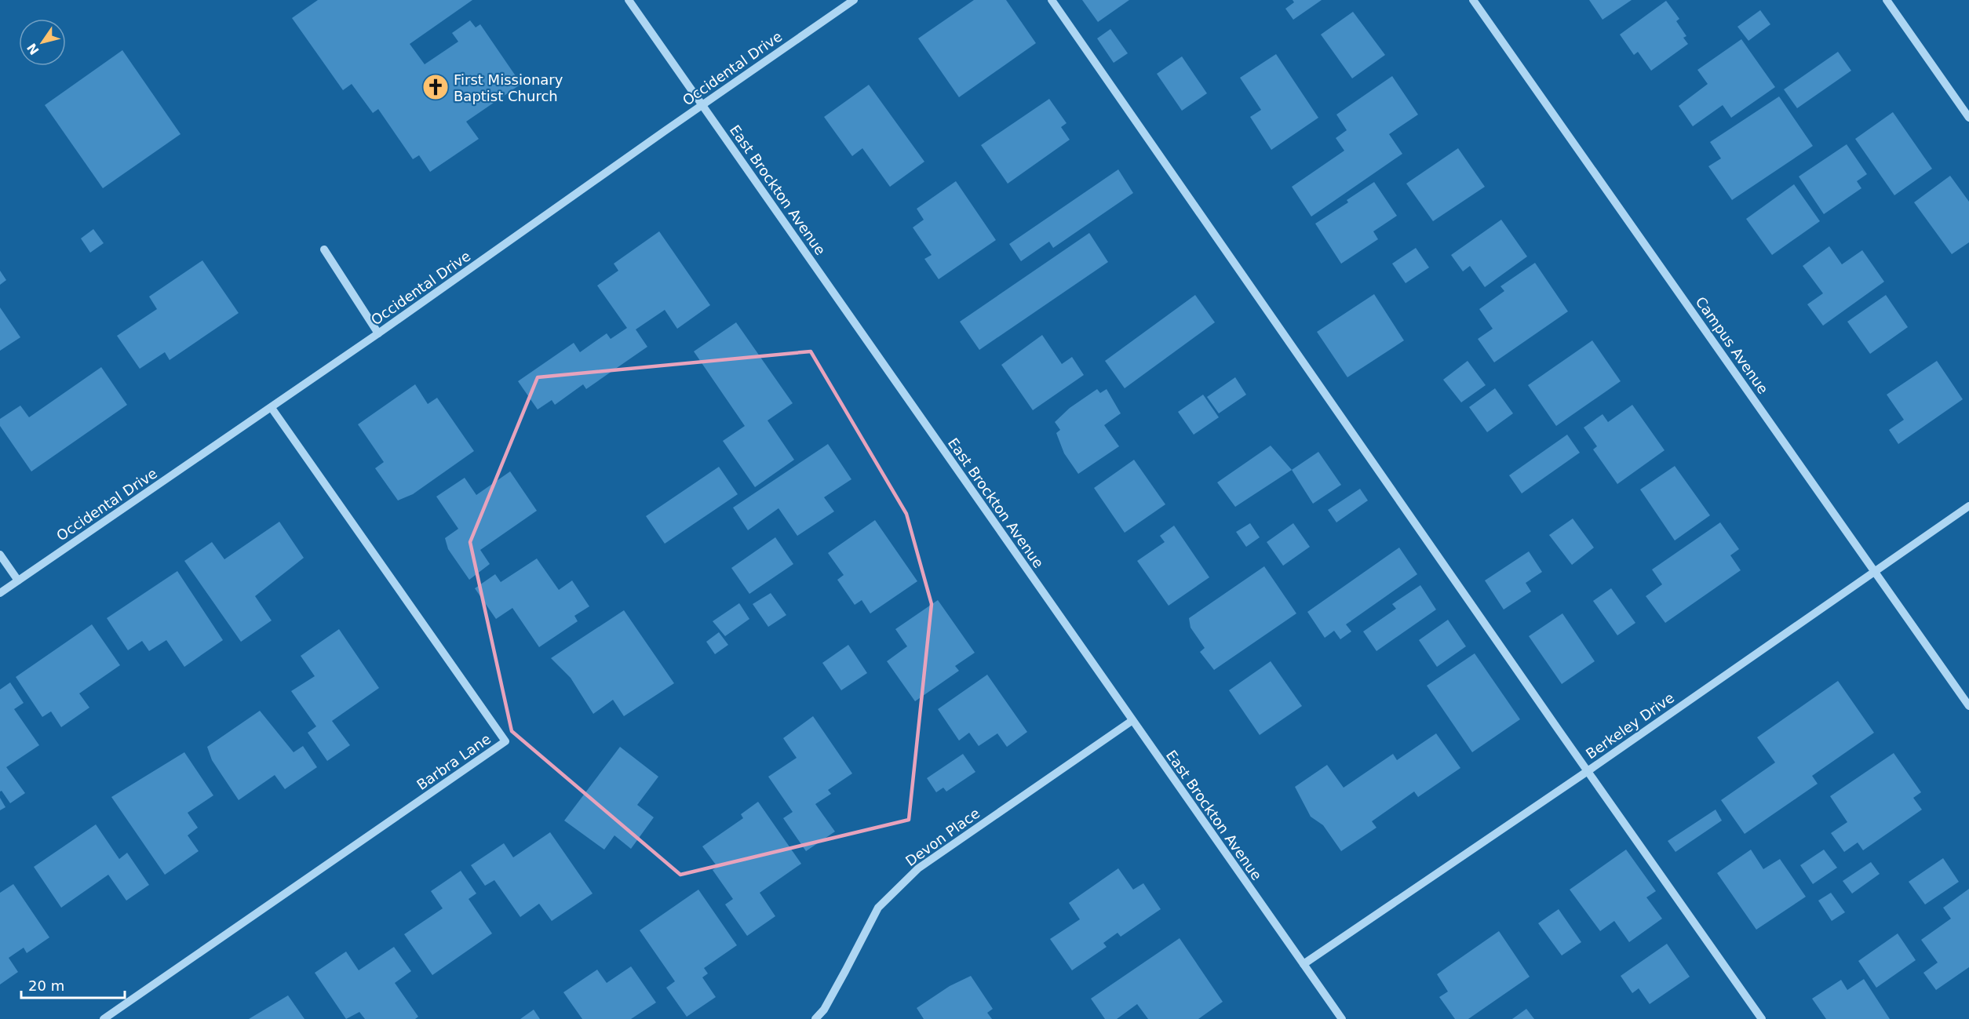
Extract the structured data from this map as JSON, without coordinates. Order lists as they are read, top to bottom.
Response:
{
  "streets": {
    "street": [
      "Occidental Drive",
      "East Brockton Avenue",
      "Campus Avenue",
      "Berkeley Drive",
      "Barbra Lane",
      "Devon Place"
    ]
  },
  "crossings": [
    ["Occidental Drive", "East Brockton Avenue"],
    ["Occidental Drive", "Barbra Lane"],
    ["East Brockton Avenue", "Berkeley Drive"],
    ["East Brockton Avenue", "Devon Place"],
    ["Campus Avenue", "Berkeley Drive"]
  ],
  "places": {
    "church": ["First Missionary Baptist Church"]
  },
  "scale_bar": "20 m",
  "north": "bottom left"
}
